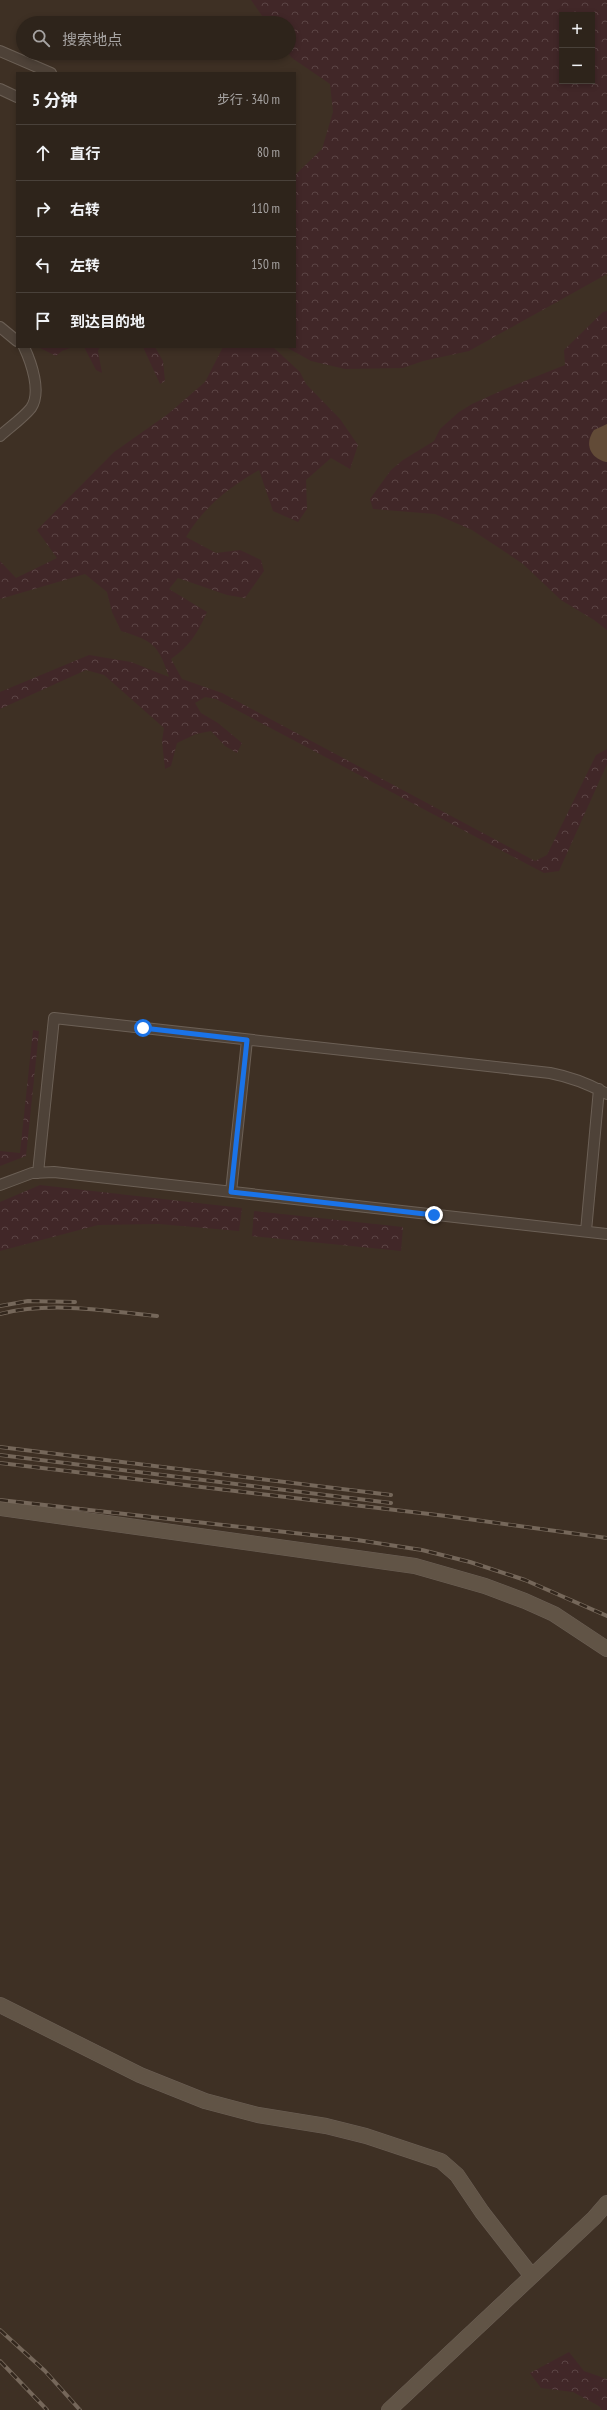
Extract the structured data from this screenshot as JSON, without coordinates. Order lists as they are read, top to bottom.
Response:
{
  "page": {
    "map_buttons": ["+", "−"],
    "search": "搜索地点",
    "heading": ["5 分钟", "步行 · 340 m"],
    "list": [
      ["直行", "80 m"],
      ["右转", "110 m"],
      ["左转", "150 m"],
      "到达目的地"
    ]
  }
}
